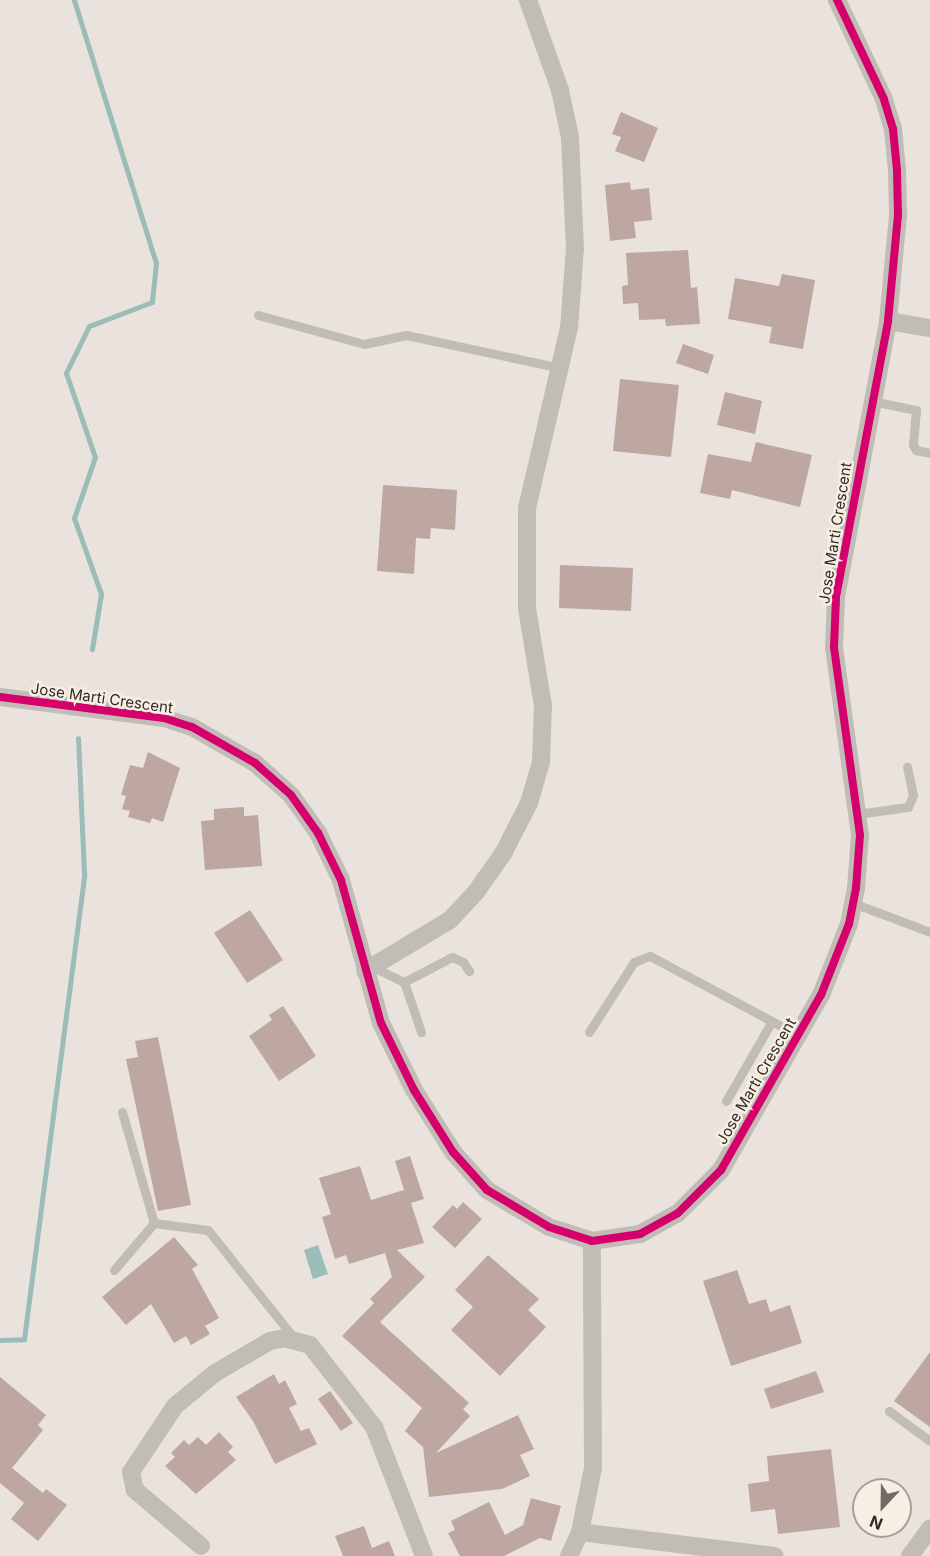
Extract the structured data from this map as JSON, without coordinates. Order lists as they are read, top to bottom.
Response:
{
  "streets": {
    "street": ["Jose Marti Crescent"]
  },
  "north": "bottom"
}
